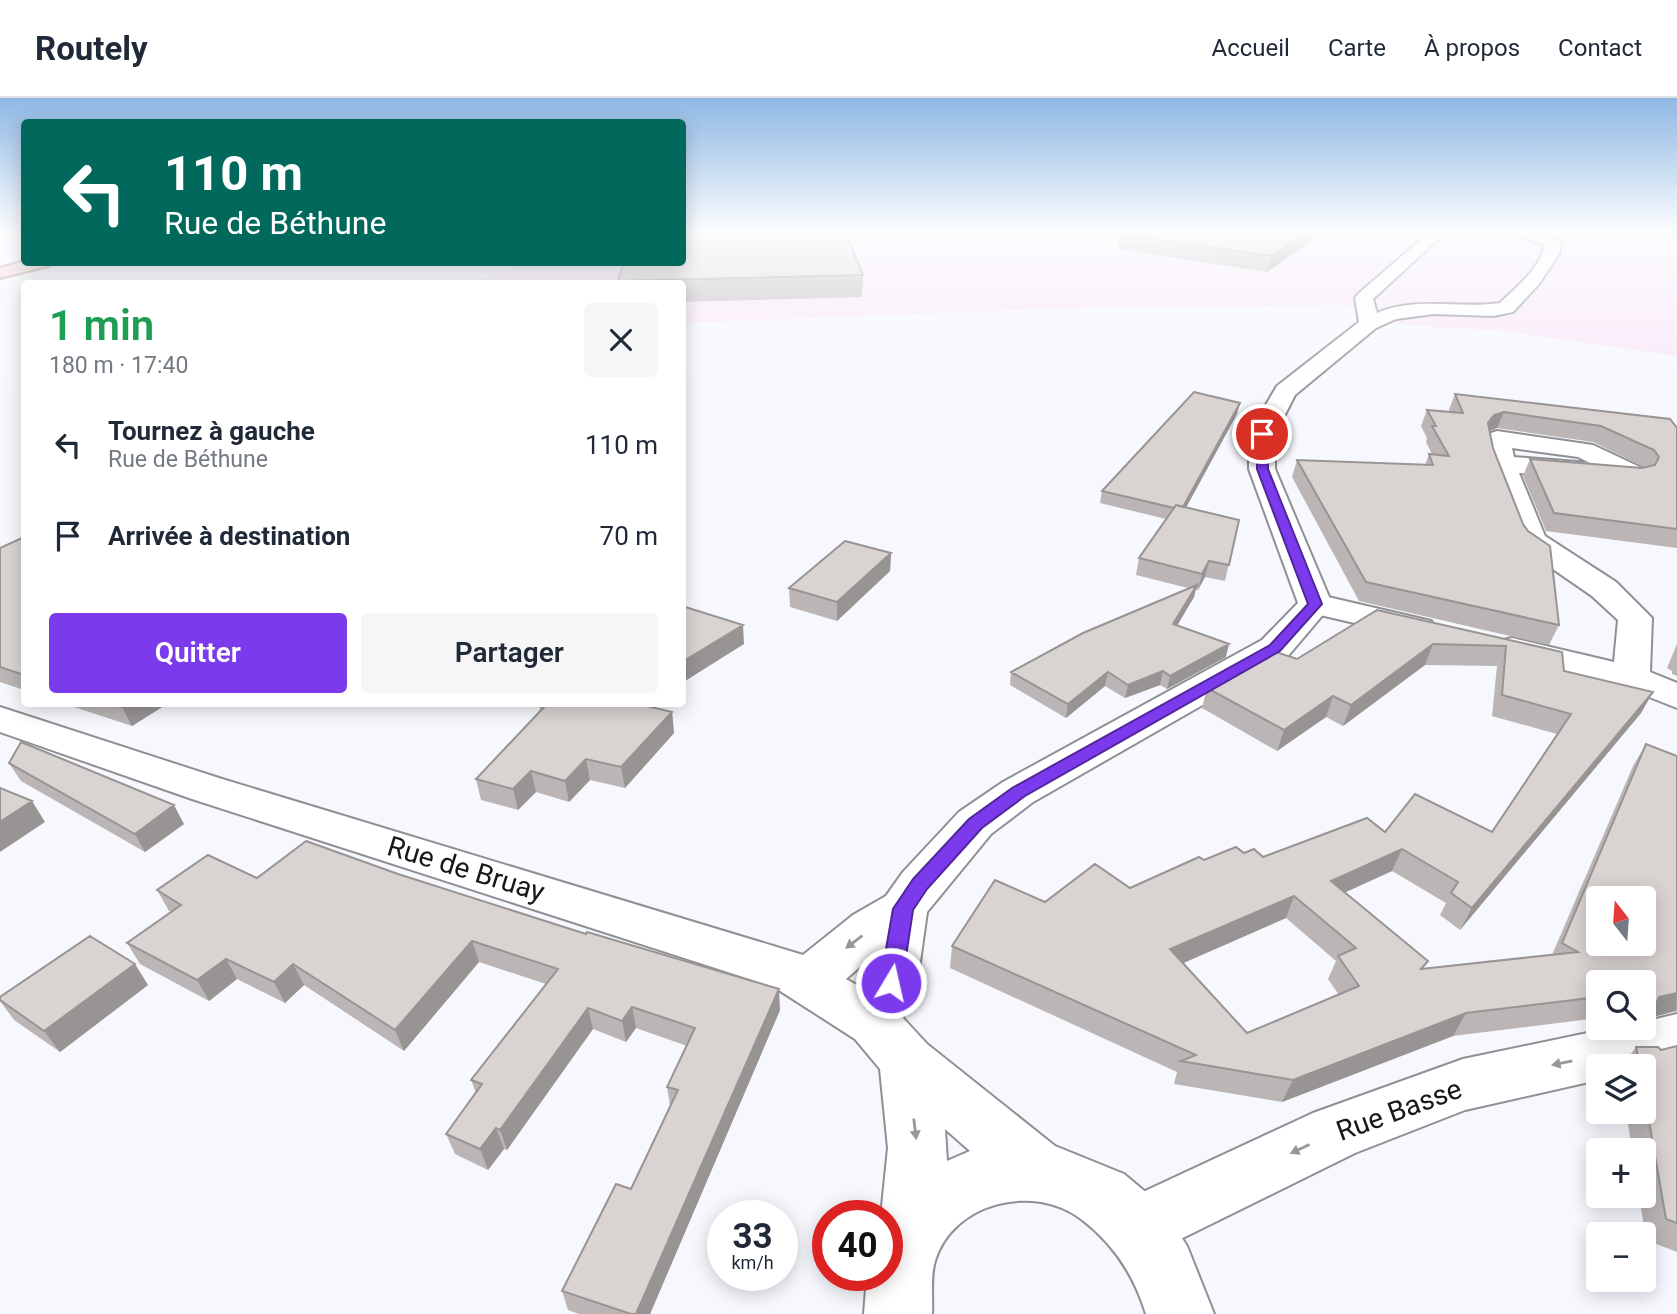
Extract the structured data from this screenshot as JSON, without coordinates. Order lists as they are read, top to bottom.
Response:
{
  "streets": {
    "street": ["Rue de Bruay", "Rue Basse"]
  },
  "one_way": ["Rue Basse"],
  "north": "top",
  "page": {
    "header": "Routely",
    "nav": [
      "Accueil",
      "Carte",
      "À propos",
      "Contact"
    ],
    "turn": ["110 m", "Rue de Béthune"],
    "heading": ["1 min", "180 m · 17:40"],
    "list": [
      {
        "name": "Tournez à gauche",
        "note": "Rue de Béthune",
        "value": "110 m"
      },
      {
        "name": "Arrivée à destination",
        "value": "70 m"
      }
    ],
    "buttons": ["Quitter", "Partager"],
    "map_buttons": ["+", "−"],
    "speed": "33 km/h",
    "limit": "40"
  }
}
